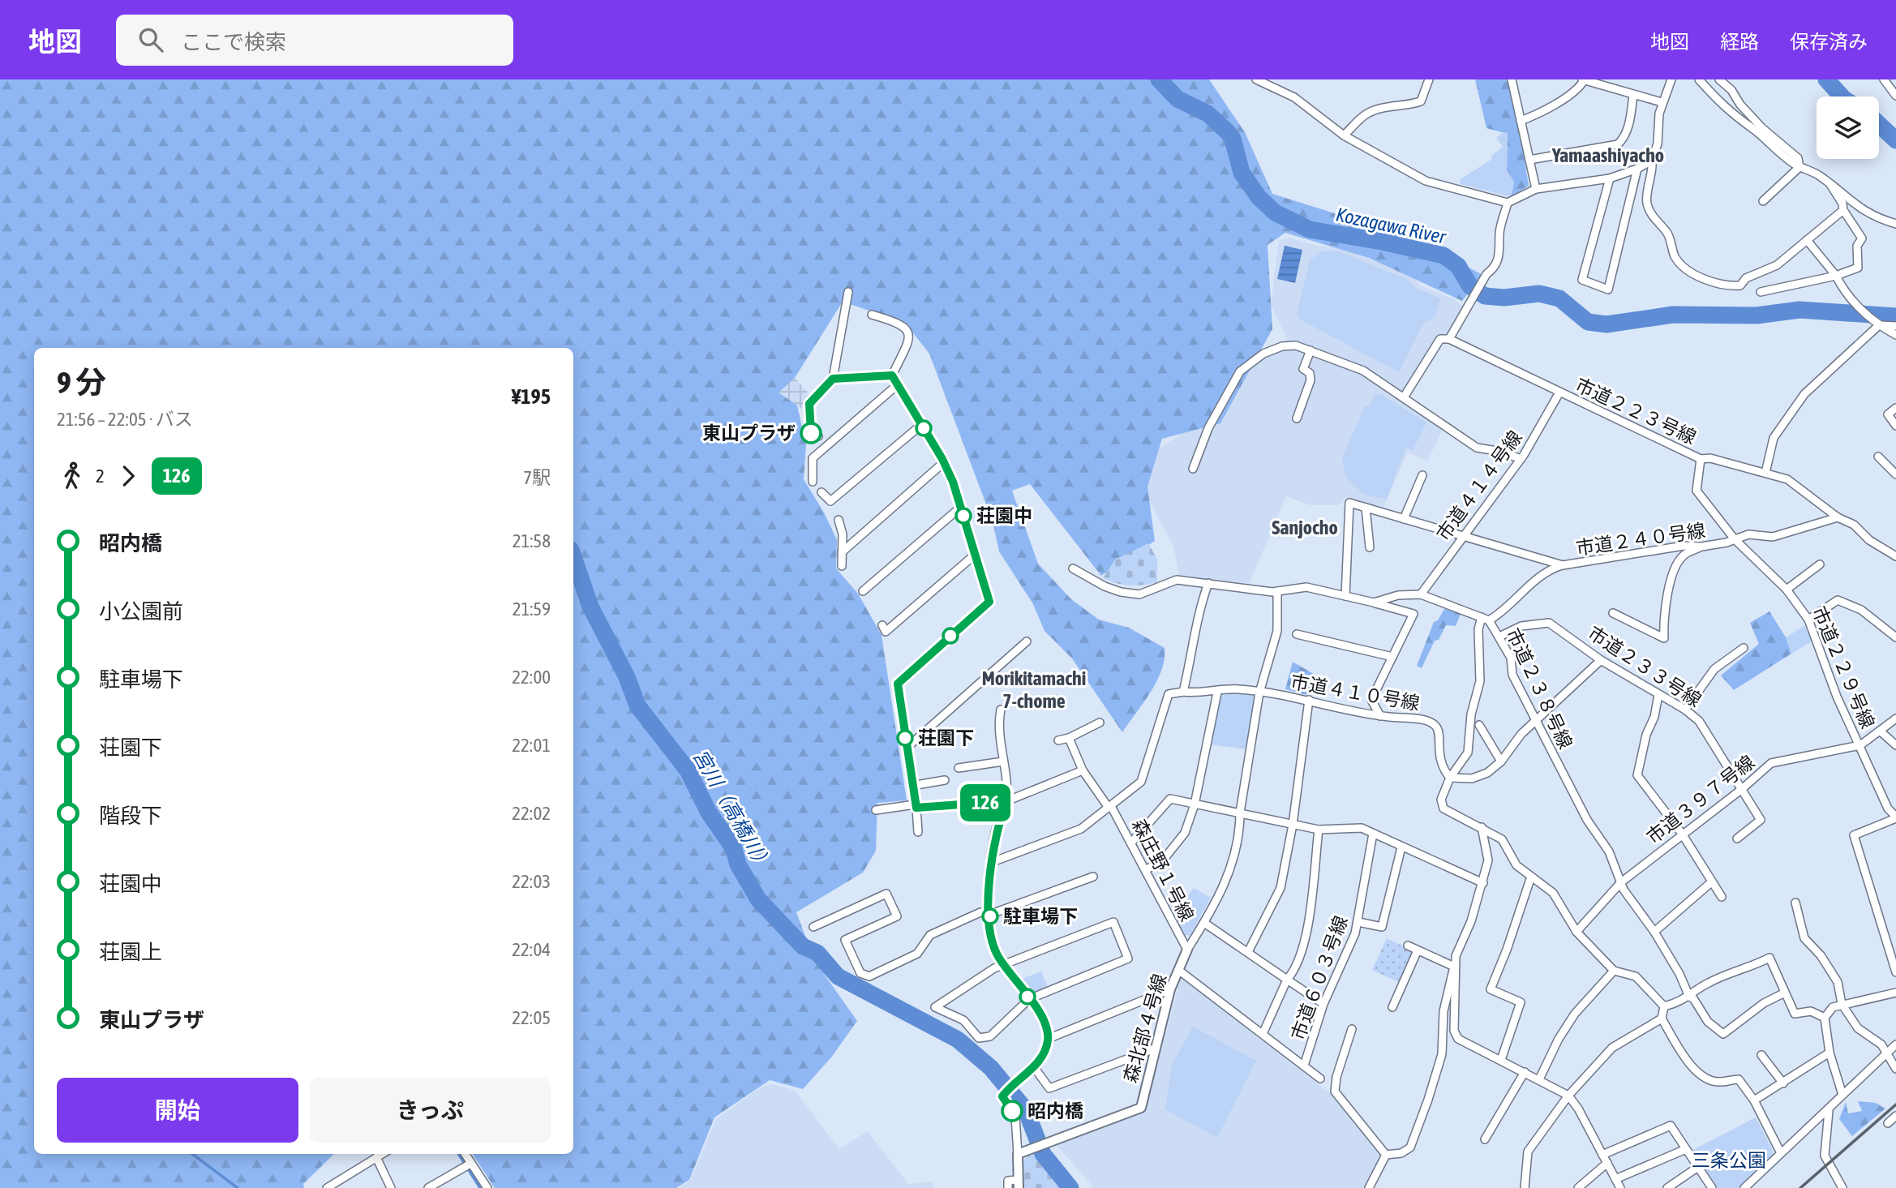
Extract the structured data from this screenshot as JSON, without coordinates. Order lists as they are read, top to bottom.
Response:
{
  "streets": {
    "street": [
      "市道２２３号線",
      "市道４１４号線",
      "市道２４０号線",
      "市道２３３号線",
      "市道２２９号線",
      "市道２３８号線",
      "市道４１０号線",
      "市道３９７号線",
      "森庄野１号線",
      "市道６０３号線",
      "森北部４号線"
    ]
  },
  "crossings": [
    ["市道２２３号線", "市道４１４号線"],
    ["市道２２３号線", "市道２４０号線"],
    ["市道２２３号線", "市道２２９号線"],
    ["市道４１４号線", "市道２４０号線"],
    ["市道４１４号線", "市道２３８号線"],
    ["市道２４０号線", "市道２２９号線"],
    ["市道２４０号線", "市道２３８号線"],
    ["市道２３３号線", "市道２３８号線"],
    ["市道２３３号線", "市道３９７号線"],
    ["市道２２９号線", "市道３９７号線"],
    ["市道２３８号線", "市道３９７号線"],
    ["市道６０３号線", "森北部４号線"]
  ],
  "districts": ["Yamaashiyacho", "Sanjocho", "Morikitamachi 7-chome"],
  "water": ["Kozagawa River", "宮川（高橋川）"],
  "parks": ["三条公園"],
  "places": [
    "東山プラザ",
    "荘園中",
    "荘園下",
    "駐車場下",
    "昭内橋"
  ],
  "lines": ["bus line 126"],
  "page": {
    "header": "地図",
    "search": "ここで検索",
    "nav": ["地図", "経路", "保存済み"],
    "on_map": "126",
    "heading": ["9 分", "21:56 – 22:05 · バス", "¥195"],
    "legs": ["2", "126", "7駅"],
    "list": [
      {
        "name": "昭内橋",
        "value": "21:58"
      },
      {
        "name": "小公園前",
        "value": "21:59"
      },
      {
        "name": "駐車場下",
        "value": "22:00"
      },
      {
        "name": "荘園下",
        "value": "22:01"
      },
      {
        "name": "階段下",
        "value": "22:02"
      },
      {
        "name": "荘園中",
        "value": "22:03"
      },
      {
        "name": "荘園上",
        "value": "22:04"
      },
      {
        "name": "東山プラザ",
        "value": "22:05"
      }
    ],
    "buttons": ["開始", "きっぷ"]
  }
}
